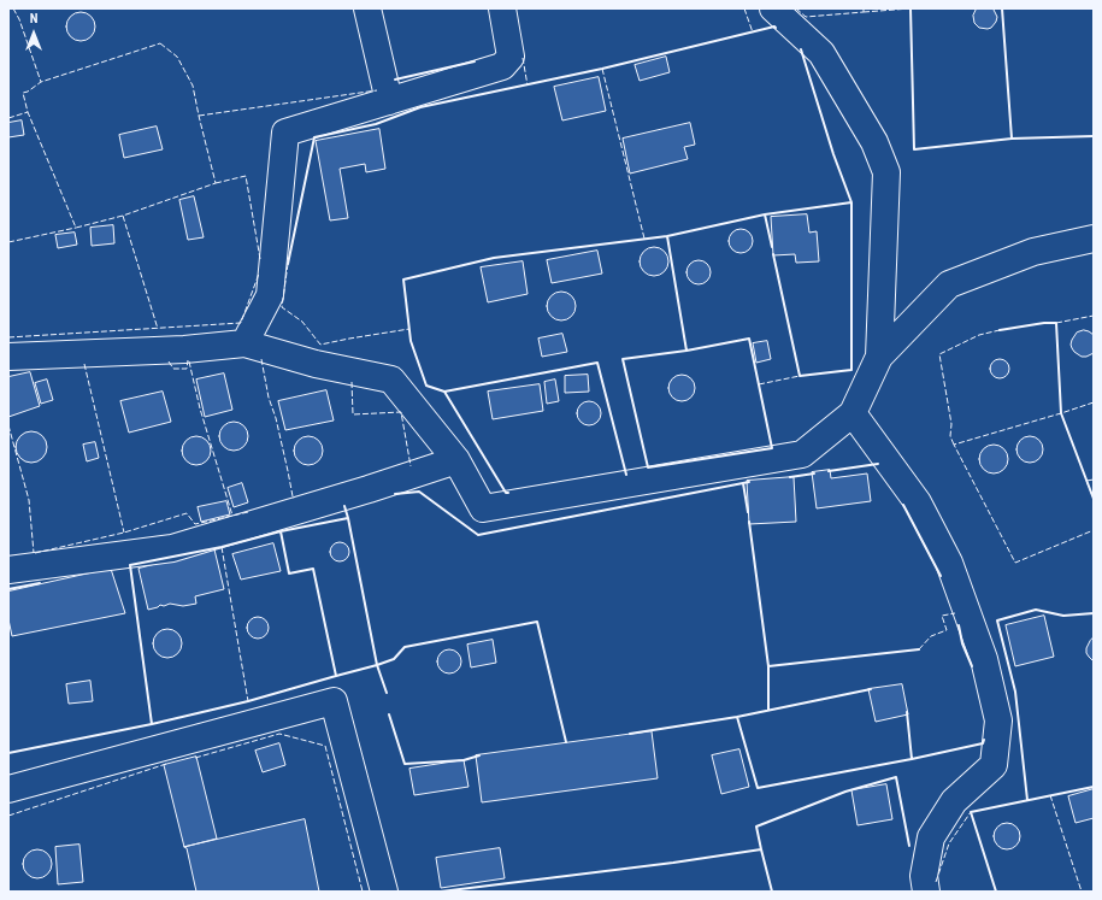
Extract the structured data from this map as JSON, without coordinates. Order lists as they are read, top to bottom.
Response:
{
  "north": "top"
}
